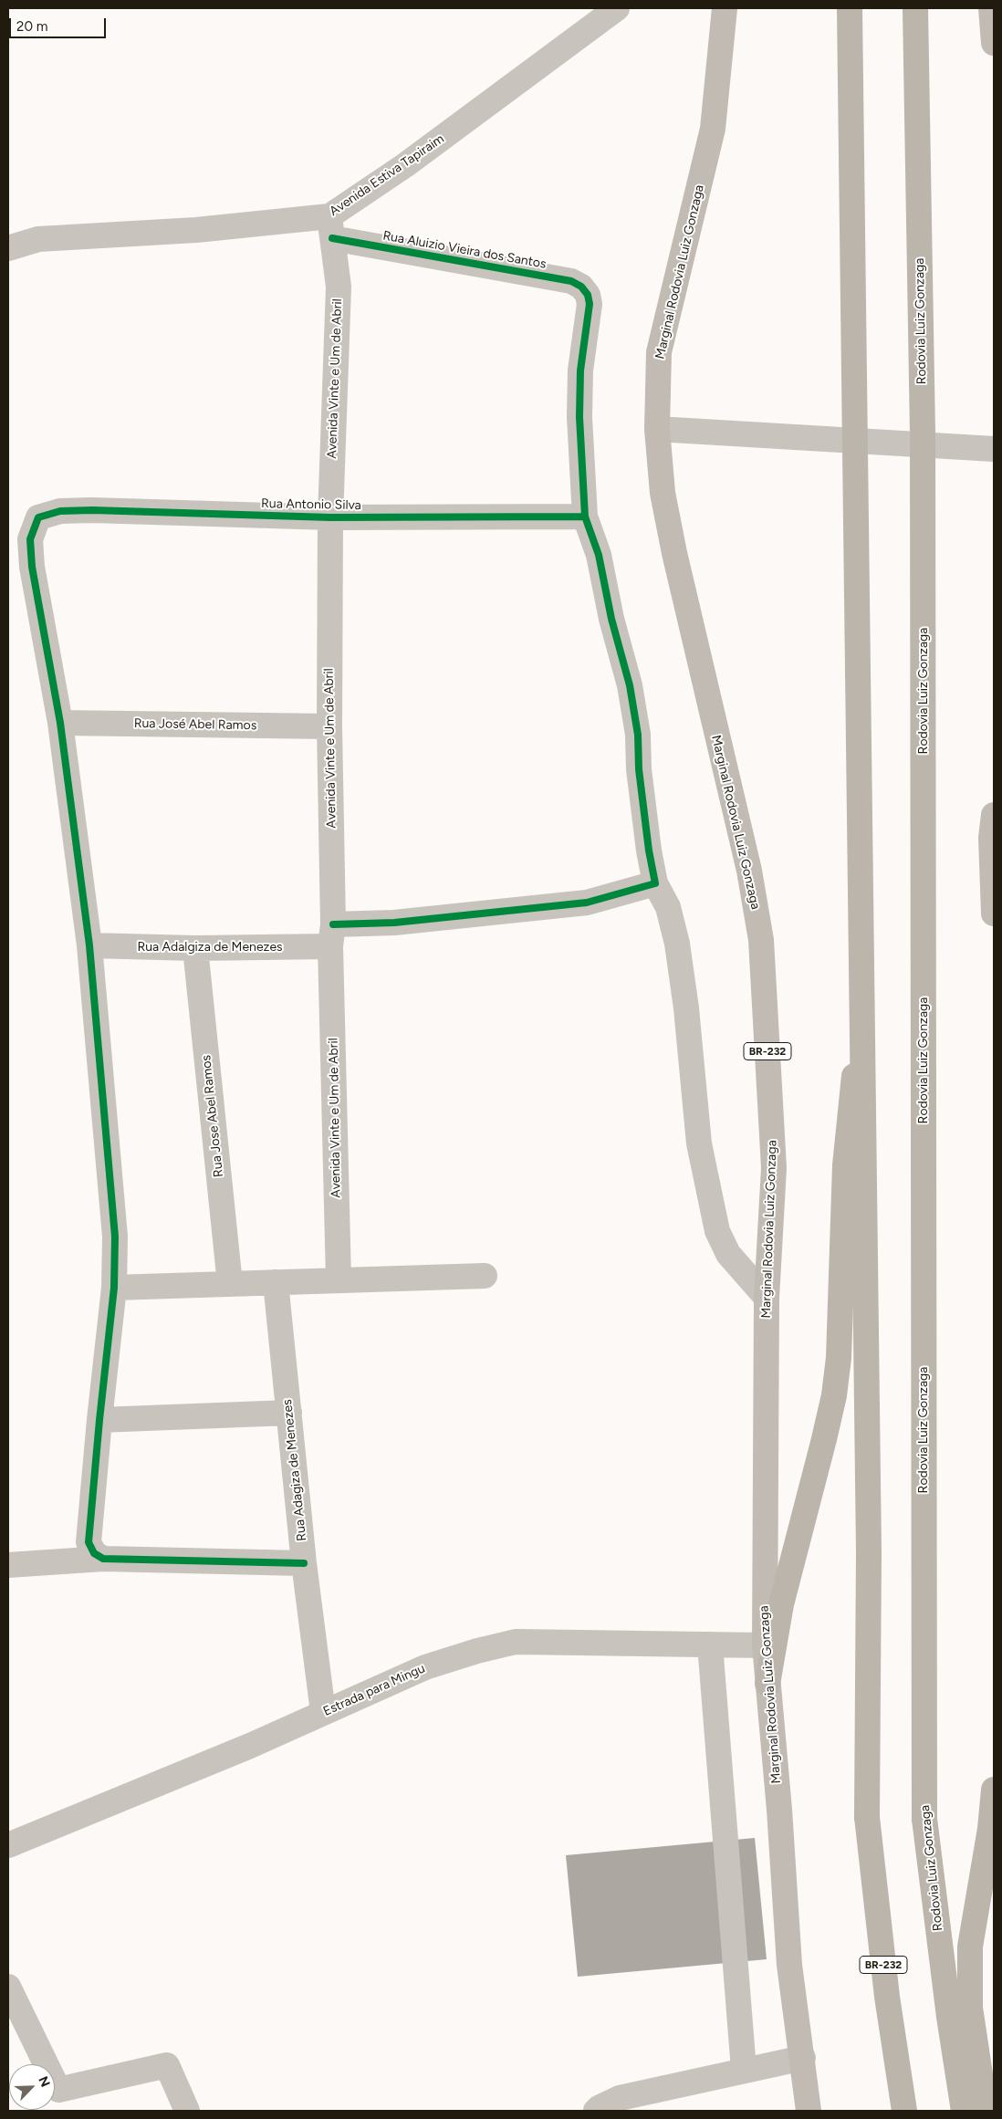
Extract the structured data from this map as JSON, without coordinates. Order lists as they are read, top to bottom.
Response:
{
  "streets": {
    "highway": ["Rodovia Luiz Gonzaga", "BR-232"],
    "main road": ["Marginal Rodovia Luiz Gonzaga"],
    "street": [
      "Avenida Estiva Tapiraim",
      "Rua Aluizio Vieira dos Santos",
      "Avenida Vinte e Um de Abril",
      "Rua Antonio Silva",
      "Rua José Abel Ramos",
      "Rua Adalgiza de Menezes",
      "Rua Jose Abel Ramos",
      "Rua Adagiza de Menezes",
      "Estrada para Mingu"
    ]
  },
  "crossings": [
    ["Avenida Estiva Tapiraim", "Rua Aluizio Vieira dos Santos"],
    ["Avenida Estiva Tapiraim", "Avenida Vinte e Um de Abril"],
    ["Rua Aluizio Vieira dos Santos", "Avenida Vinte e Um de Abril"],
    ["Rua Aluizio Vieira dos Santos", "Rua Antonio Silva"],
    ["Marginal Rodovia Luiz Gonzaga", "Estrada para Mingu"],
    ["Avenida Vinte e Um de Abril", "Rua Antonio Silva"],
    ["Avenida Vinte e Um de Abril", "Rua José Abel Ramos"],
    ["Avenida Vinte e Um de Abril", "Rua Adalgiza de Menezes"],
    ["Rua Antonio Silva", "Rua José Abel Ramos"],
    ["Rua Adalgiza de Menezes", "Rua Jose Abel Ramos"],
    ["Rua Adagiza de Menezes", "Estrada para Mingu"]
  ],
  "scale_bar": "20 m",
  "north": "top right"
}
